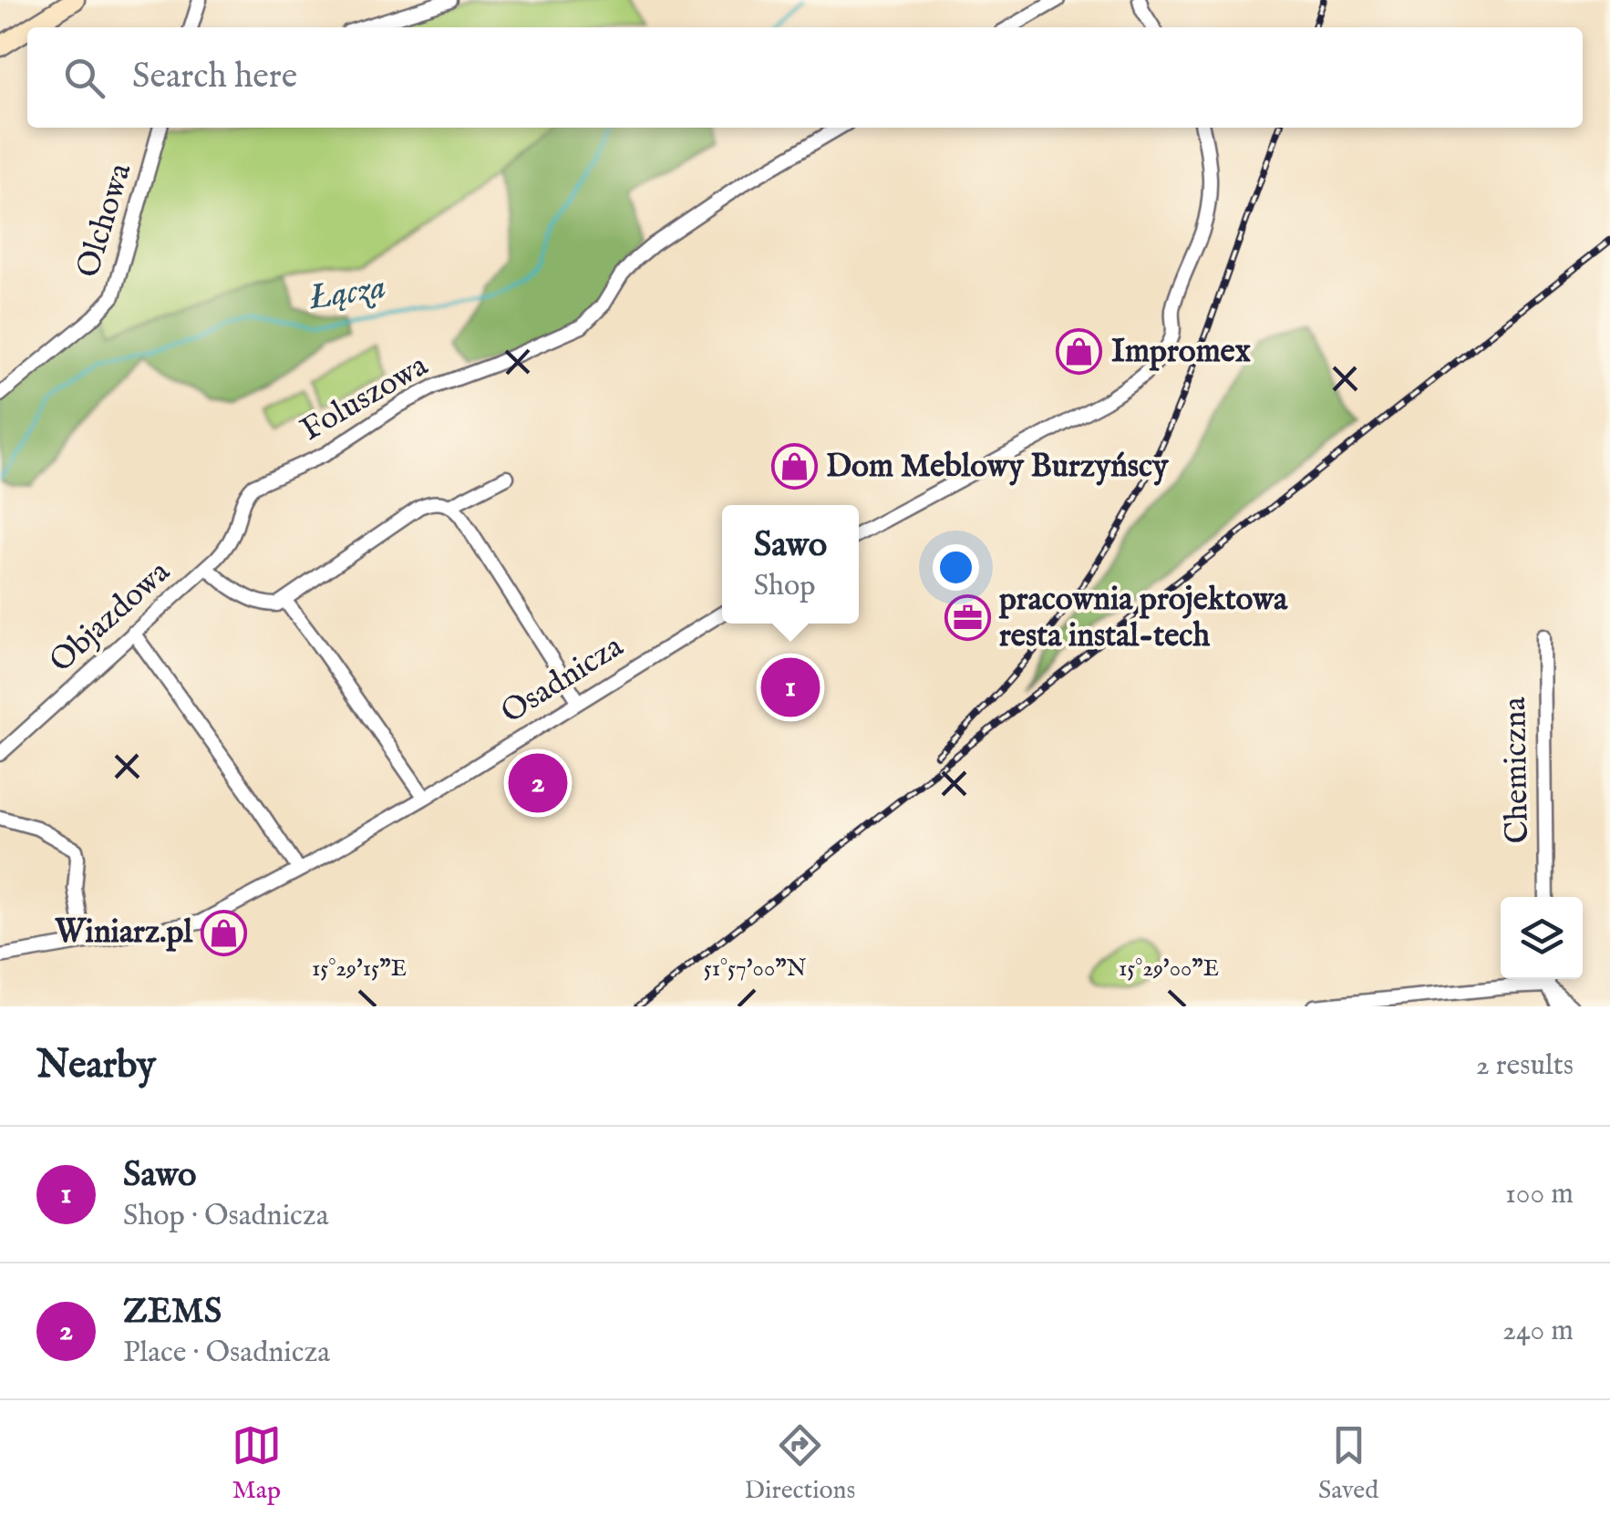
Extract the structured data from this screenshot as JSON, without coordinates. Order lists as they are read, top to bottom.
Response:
{
  "streets": {
    "street": [
      "Olchowa",
      "Foluszowa",
      "Objazdowa",
      "Osadnicza",
      "Chemiczna"
    ]
  },
  "crossings": [
    ["Foluszowa", "Objazdowa"]
  ],
  "water": ["Łącza"],
  "places": {
    "shop": ["Impromex", "Dom Meblowy Burzyńscy", "Winiarz.pl"],
    "office": ["pracownia projektowa resta instal-tech"]
  },
  "page": {
    "search": "Search here",
    "popup": ["Sawo", "Shop"],
    "pins": ["1", "2"],
    "heading": ["Nearby", "2 results"],
    "list": [
      {
        "mark": "1",
        "name": "Sawo",
        "note": "Shop · Osadnicza",
        "value": "100 m"
      },
      {
        "mark": "2",
        "name": "ZEMS",
        "note": "Place · Osadnicza",
        "value": "240 m"
      }
    ],
    "nav": ["Map", "Directions", "Saved"]
  },
  "coordinates": ["51°57'00\"N", "15°29'15\"E", "15°29'00\"E"]
}
